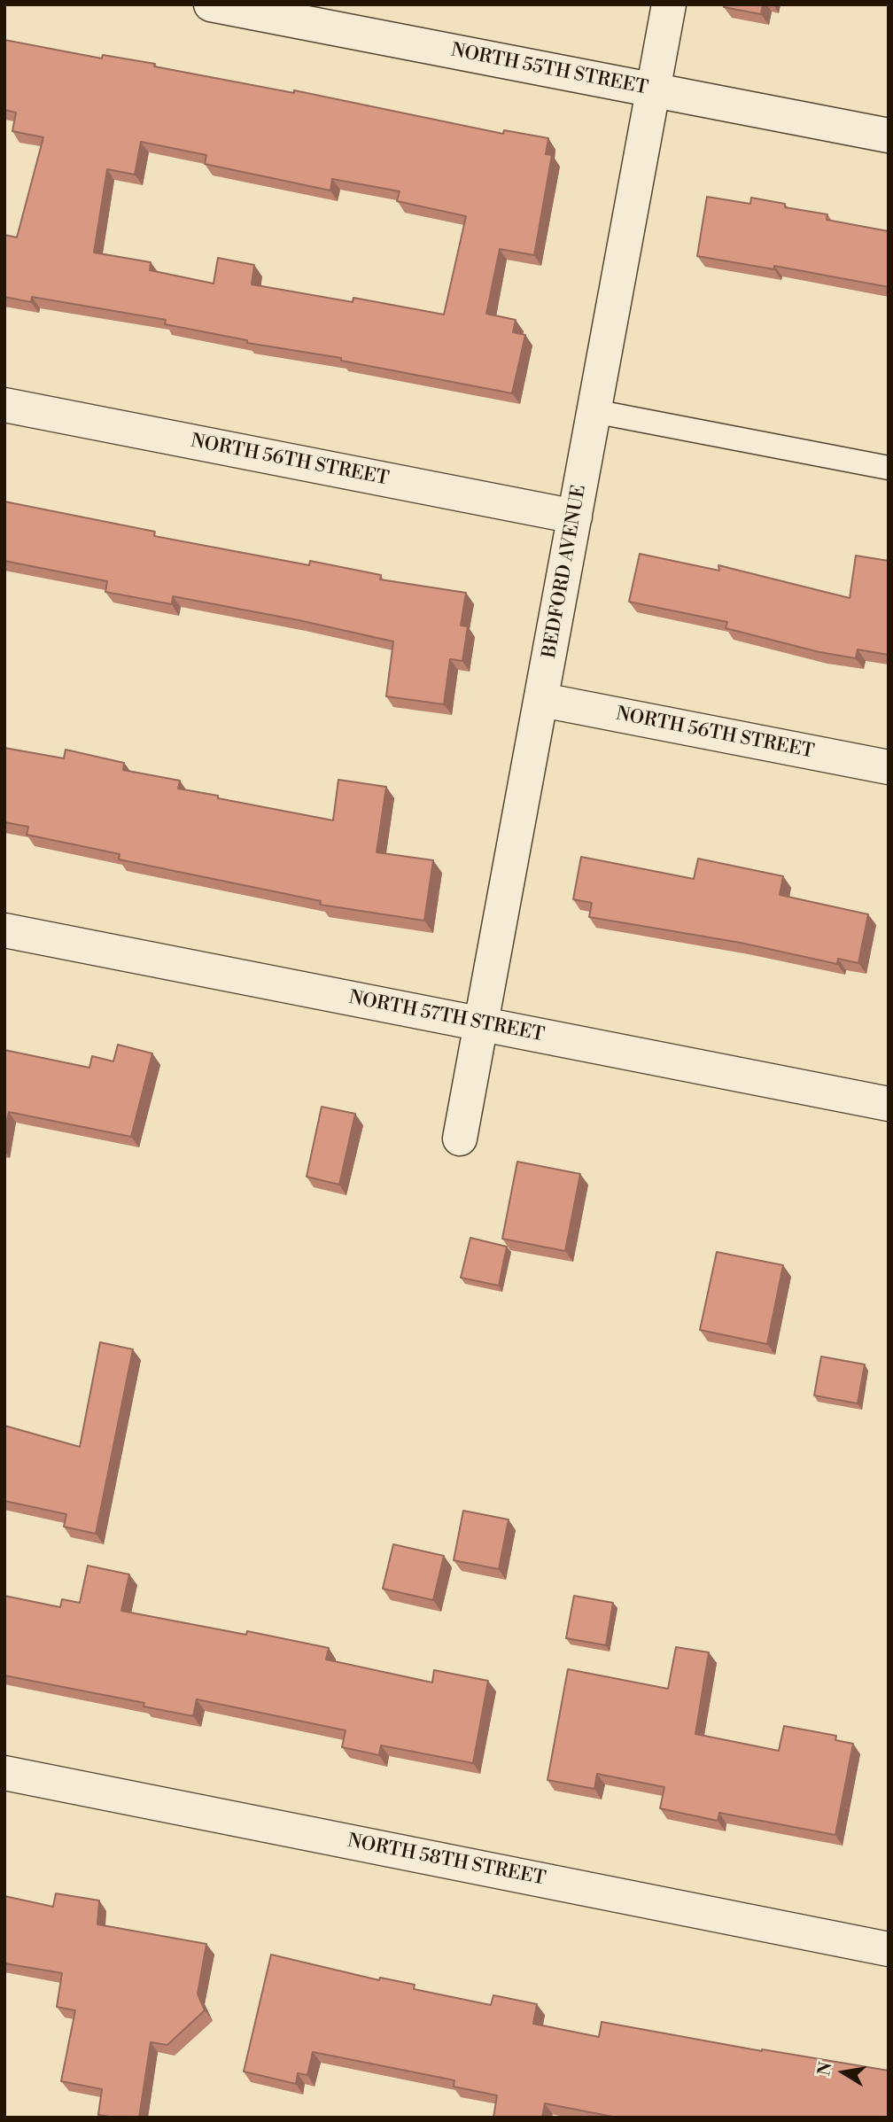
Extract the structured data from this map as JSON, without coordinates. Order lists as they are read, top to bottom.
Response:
{
  "streets": {
    "street": [
      "NORTH 55TH STREET",
      "NORTH 56TH STREET",
      "BEDFORD AVENUE",
      "NORTH 57TH STREET",
      "NORTH 58TH STREET"
    ]
  },
  "crossings": [
    ["NORTH 55TH STREET", "BEDFORD AVENUE"],
    ["NORTH 56TH STREET", "BEDFORD AVENUE"],
    ["BEDFORD AVENUE", "NORTH 57TH STREET"]
  ],
  "north": "left"
}
